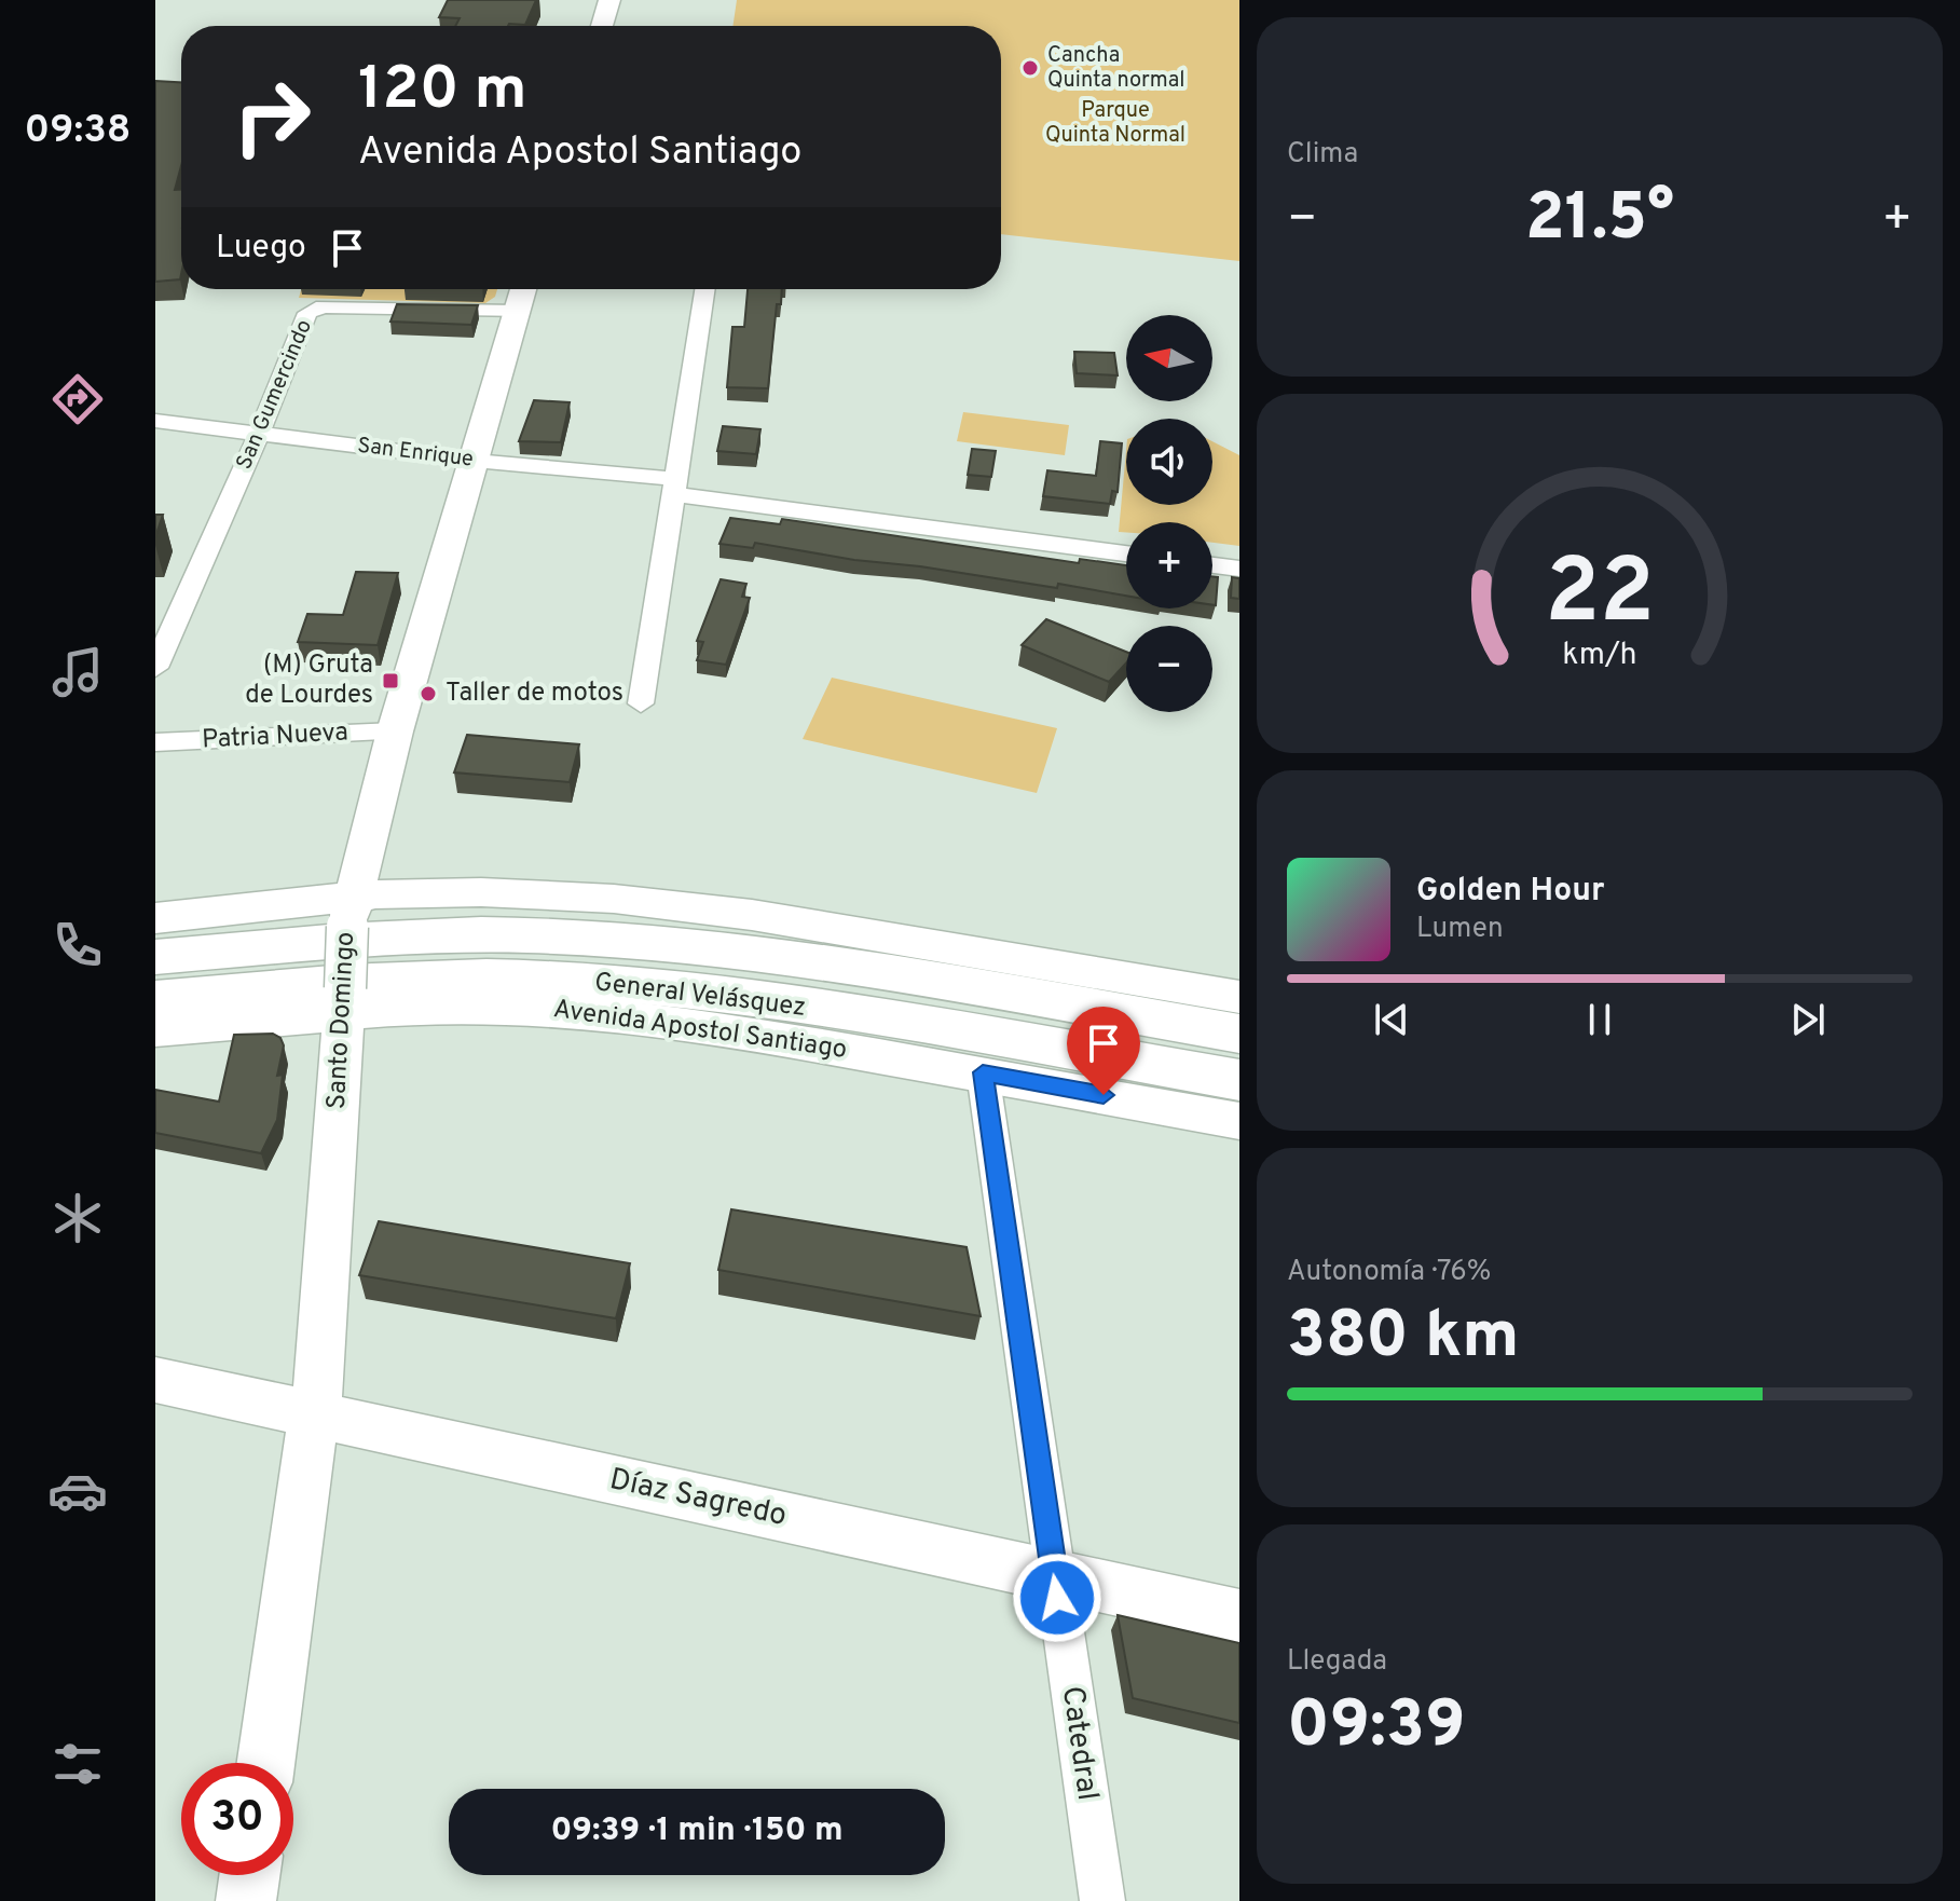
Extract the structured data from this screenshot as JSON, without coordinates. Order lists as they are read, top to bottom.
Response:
{
  "streets": {
    "highway": ["General Velásquez"],
    "street": [
      "San Gumercindo",
      "San Enrique",
      "Patria Nueva",
      "Santo Domingo",
      "Avenida Apostol Santiago",
      "Díaz Sagredo",
      "Catedral"
    ]
  },
  "crossings": [
    ["San Gumercindo", "San Enrique"],
    ["San Gumercindo", "Santo Domingo"],
    ["San Enrique", "Santo Domingo"],
    ["Patria Nueva", "Santo Domingo"],
    ["Santo Domingo", "Avenida Apostol Santiago"],
    ["Santo Domingo", "Díaz Sagredo"],
    ["Avenida Apostol Santiago", "Catedral"],
    ["Díaz Sagredo", "Catedral"]
  ],
  "parks": ["Parque Quinta Normal"],
  "places": {
    "other": ["Cancha Quinta normal", "Taller de motos"],
    "transit": ["(M) Gruta de Lourdes"]
  },
  "north": "left",
  "page": {
    "tabs": "09:38",
    "tile": [
      "Clima",
      ["Autonomía · 76%", "380 km"],
      ["Llegada", "09:39"]
    ],
    "turn": ["120 m", "Avenida Apostol Santiago"],
    "heat": ["−", "21.5°", "+"],
    "then": "Luego",
    "map_buttons": ["+", "−"],
    "song": ["Golden Hour", "Lumen"],
    "limit": "30",
    "trip": "09:39 · 1 min · 150 m",
    "gauge": ["22", "km/h"]
  }
}
